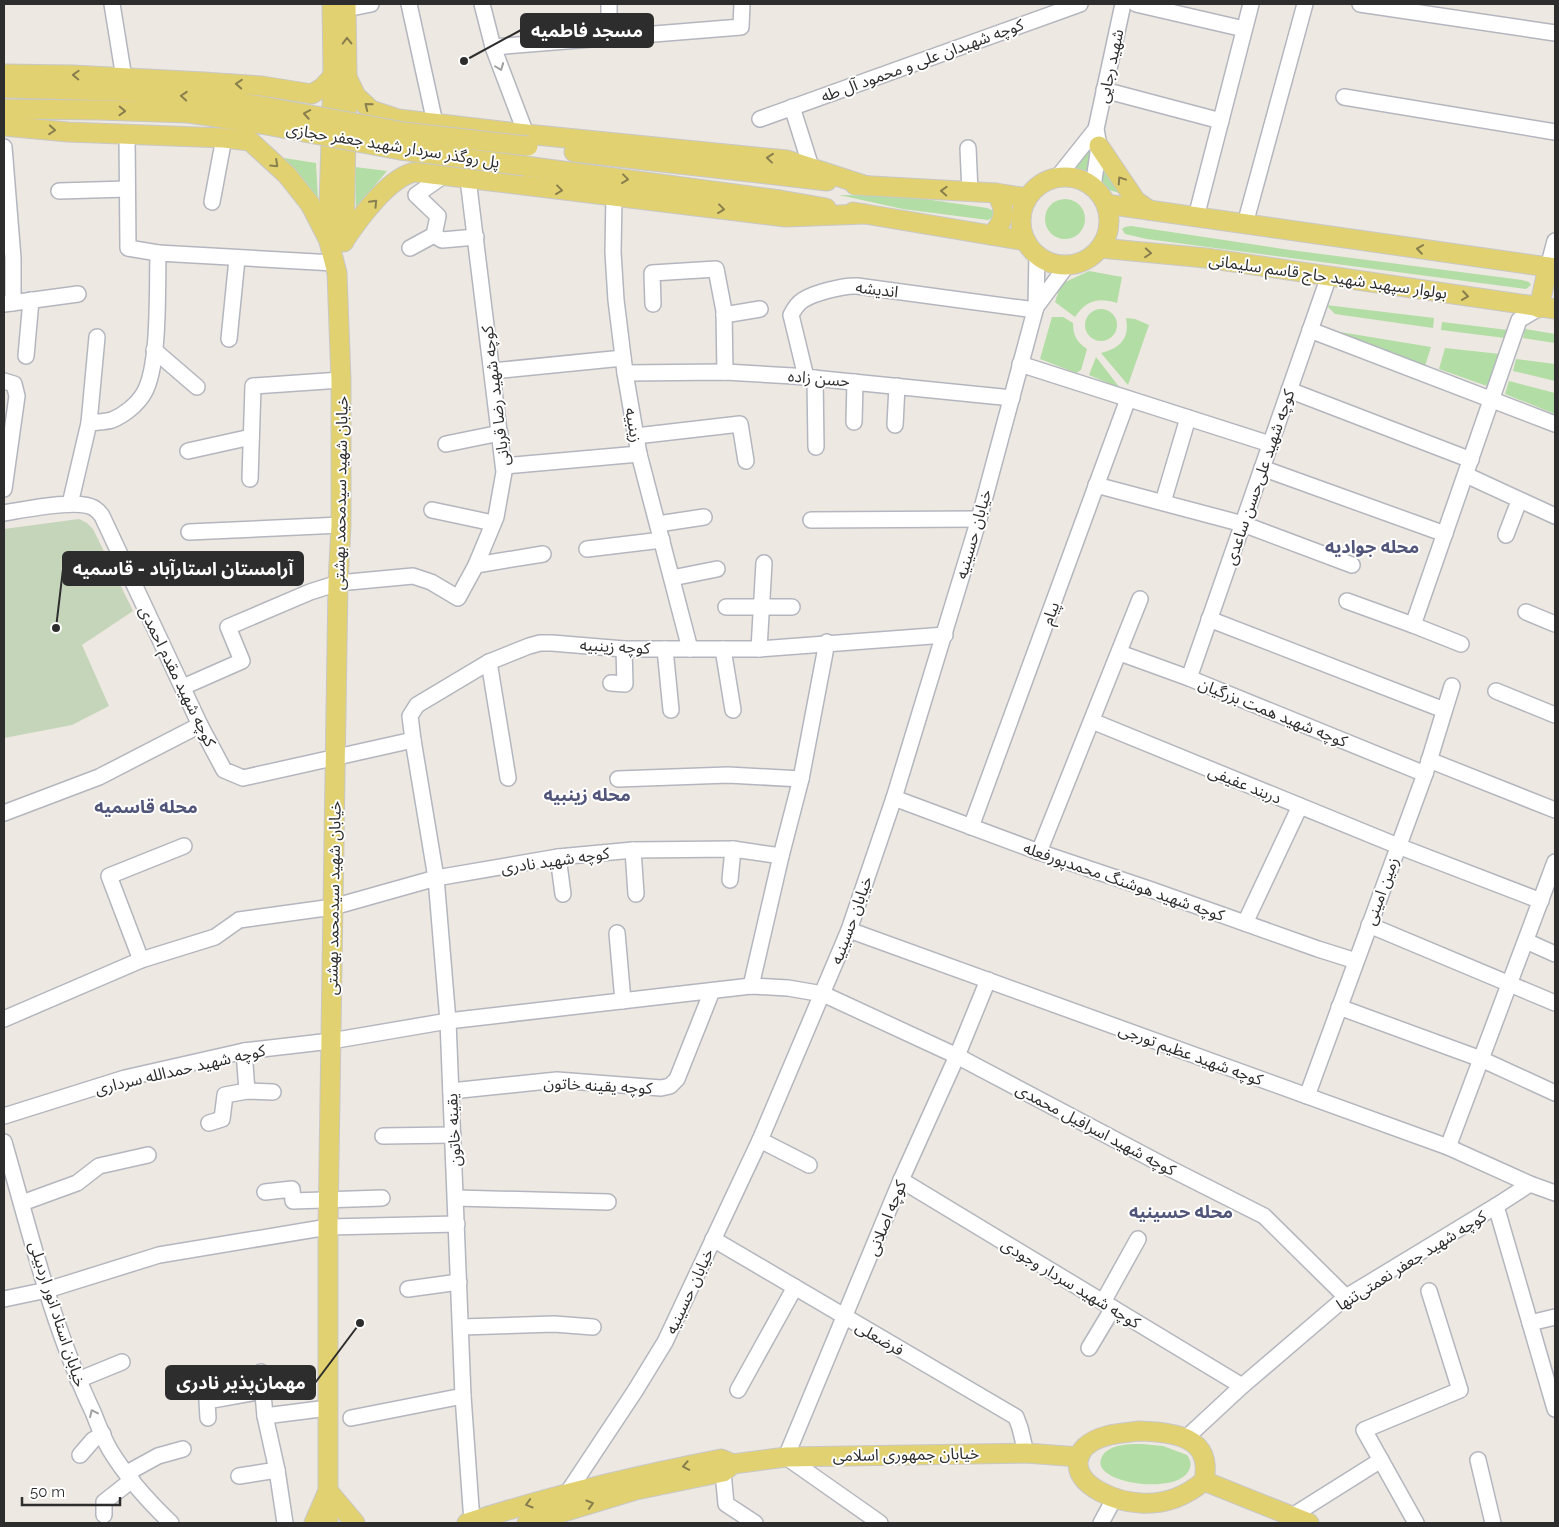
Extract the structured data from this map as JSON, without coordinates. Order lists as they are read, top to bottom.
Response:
{
  "streets": {
    "main road": [
      "پل روگذر سردار شهید جعفر حجازی",
      "بولوار سپهبد شهید حاج قاسم سلیمانی",
      "خیابان شهید سیدمحمد بهشتی",
      "خیابان جمهوری اسلامی"
    ],
    "street": [
      "کوچه شهیدان علی و محمود آل طه",
      "شهید رجایی",
      "اندیشه",
      "حسن زاده",
      "کوچه شهید رضا قربانی",
      "زینبیه",
      "کوچه شهید علی‌حسن ساعدی",
      "خیابان حسینیه",
      "پیام",
      "کوچه زینبیه",
      "کوچه شهید مقدم احمدی",
      "کوچه شهید همت بزرگیان",
      "دربند عفیفی",
      "کوچه شهید نادری",
      "کوچه شهید هوشنگ محمدپورفعله",
      "زمین امینی",
      "کوچه شهید عظیم تورجی",
      "کوچه شهید حمدالله سرداری",
      "کوچه یقینه خاتون",
      "کوچه شهید اسرافیل محمدی",
      "یقینه خاتون",
      "کوچه اصلانی",
      "کوچه شهید جعفر نعمتی‌تنها",
      "کوچه شهید سردار وجودی",
      "خیابان استاد انور اردبیلی",
      "فرضعلی"
    ]
  },
  "crossings": [
    ["شهید رجایی", "بولوار سپهبد شهید حاج قاسم سلیمانی"],
    ["بولوار سپهبد شهید حاج قاسم سلیمانی", "کوچه شهید علی‌حسن ساعدی"],
    ["اندیشه", "حسن زاده"],
    ["اندیشه", "خیابان حسینیه"],
    ["حسن زاده", "زینبیه"],
    ["حسن زاده", "خیابان حسینیه"],
    ["کوچه شهید رضا قربانی", "خیابان شهید سیدمحمد بهشتی"],
    ["زینبیه", "کوچه زینبیه"],
    ["کوچه شهید علی‌حسن ساعدی", "کوچه شهید همت بزرگیان"],
    ["خیابان شهید سیدمحمد بهشتی", "کوچه شهید مقدم احمدی"],
    ["خیابان شهید سیدمحمد بهشتی", "کوچه شهید نادری"],
    ["خیابان شهید سیدمحمد بهشتی", "کوچه شهید حمدالله سرداری"],
    ["خیابان حسینیه", "کوچه زینبیه"],
    ["خیابان حسینیه", "کوچه شهید هوشنگ محمدپورفعله"],
    ["خیابان حسینیه", "کوچه شهید عظیم تورجی"],
    ["خیابان حسینیه", "کوچه شهید اسرافیل محمدی"],
    ["خیابان حسینیه", "فرضعلی"],
    ["خیابان حسینیه", "خیابان جمهوری اسلامی"],
    ["پیام", "کوچه شهید هوشنگ محمدپورفعله"],
    ["کوچه زینبیه", "یقینه خاتون"],
    ["کوچه شهید همت بزرگیان", "زمین امینی"],
    ["دربند عفیفی", "زمین امینی"],
    ["کوچه شهید نادری", "یقینه خاتون"],
    ["کوچه شهید هوشنگ محمدپورفعله", "زمین امینی"],
    ["زمین امینی", "کوچه شهید عظیم تورجی"],
    ["کوچه شهید عظیم تورجی", "کوچه اصلانی"],
    ["کوچه شهید عظیم تورجی", "کوچه شهید جعفر نعمتی‌تنها"],
    ["کوچه شهید حمدالله سرداری", "یقینه خاتون"],
    ["کوچه یقینه خاتون", "یقینه خاتون"],
    ["کوچه شهید اسرافیل محمدی", "کوچه اصلانی"],
    ["کوچه شهید اسرافیل محمدی", "کوچه شهید جعفر نعمتی‌تنها"],
    ["یقینه خاتون", "خیابان جمهوری اسلامی"],
    ["کوچه اصلانی", "کوچه شهید سردار وجودی"],
    ["کوچه اصلانی", "فرضعلی"],
    ["کوچه اصلانی", "خیابان جمهوری اسلامی"],
    ["کوچه شهید جعفر نعمتی‌تنها", "کوچه شهید سردار وجودی"],
    ["کوچه شهید جعفر نعمتی‌تنها", "خیابان جمهوری اسلامی"],
    ["فرضعلی", "خیابان جمهوری اسلامی"]
  ],
  "districts": [
    "محله جوادیه",
    "محله زینبیه",
    "محله قاسمیه",
    "محله حسینیه"
  ],
  "places": ["مسجد فاطمیه", "آرامستان استارآباد - قاسمیه", "مهمان‌پذیر نادری"],
  "scale_bar": "50 m"
}
